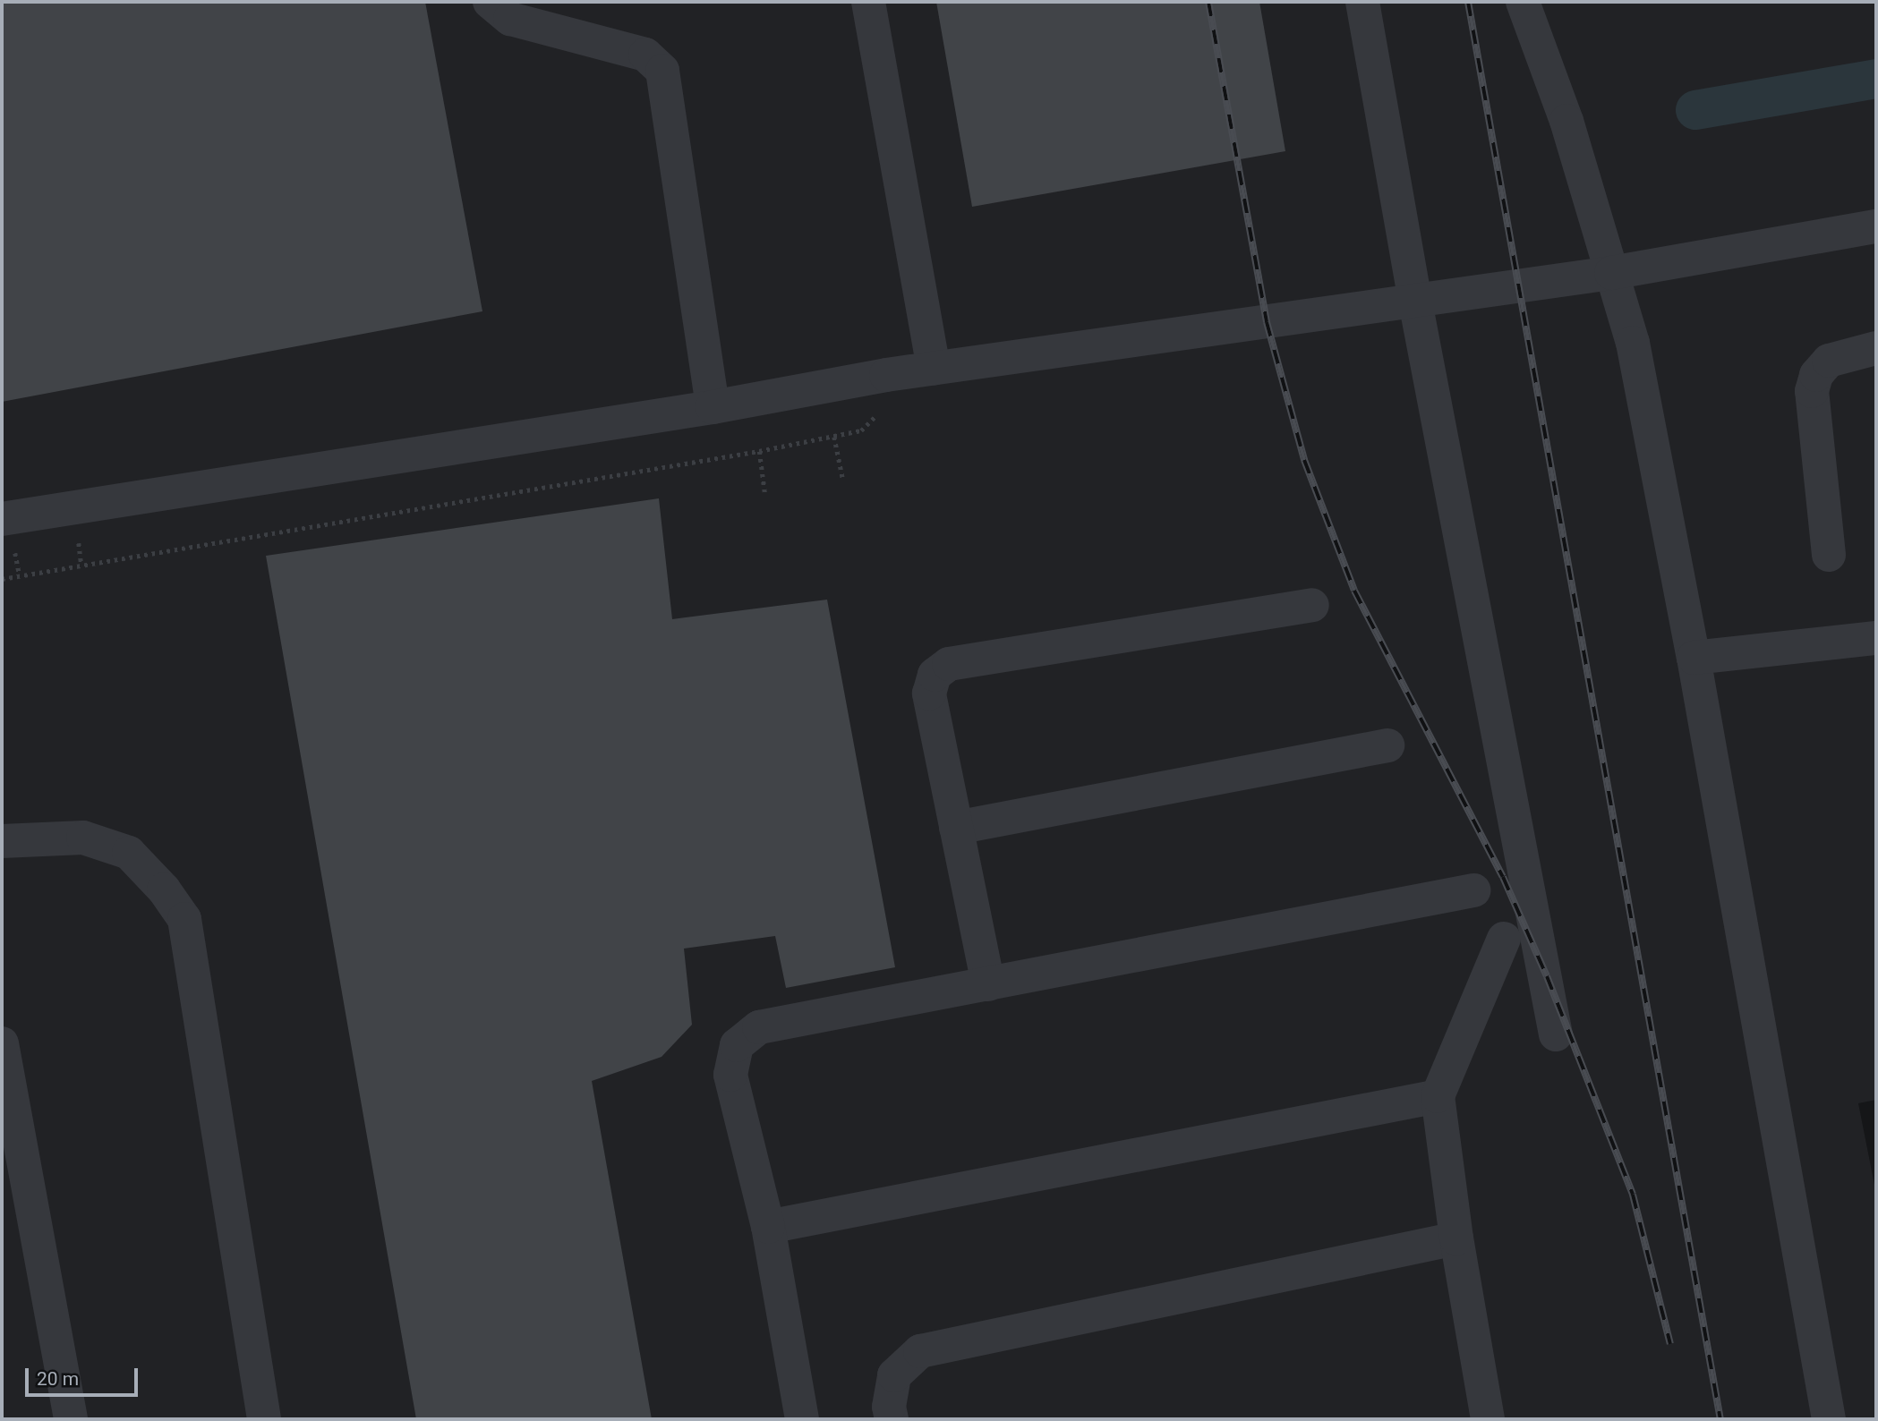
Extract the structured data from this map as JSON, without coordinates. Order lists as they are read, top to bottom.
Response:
{
  "scale_bar": "20 m"
}
